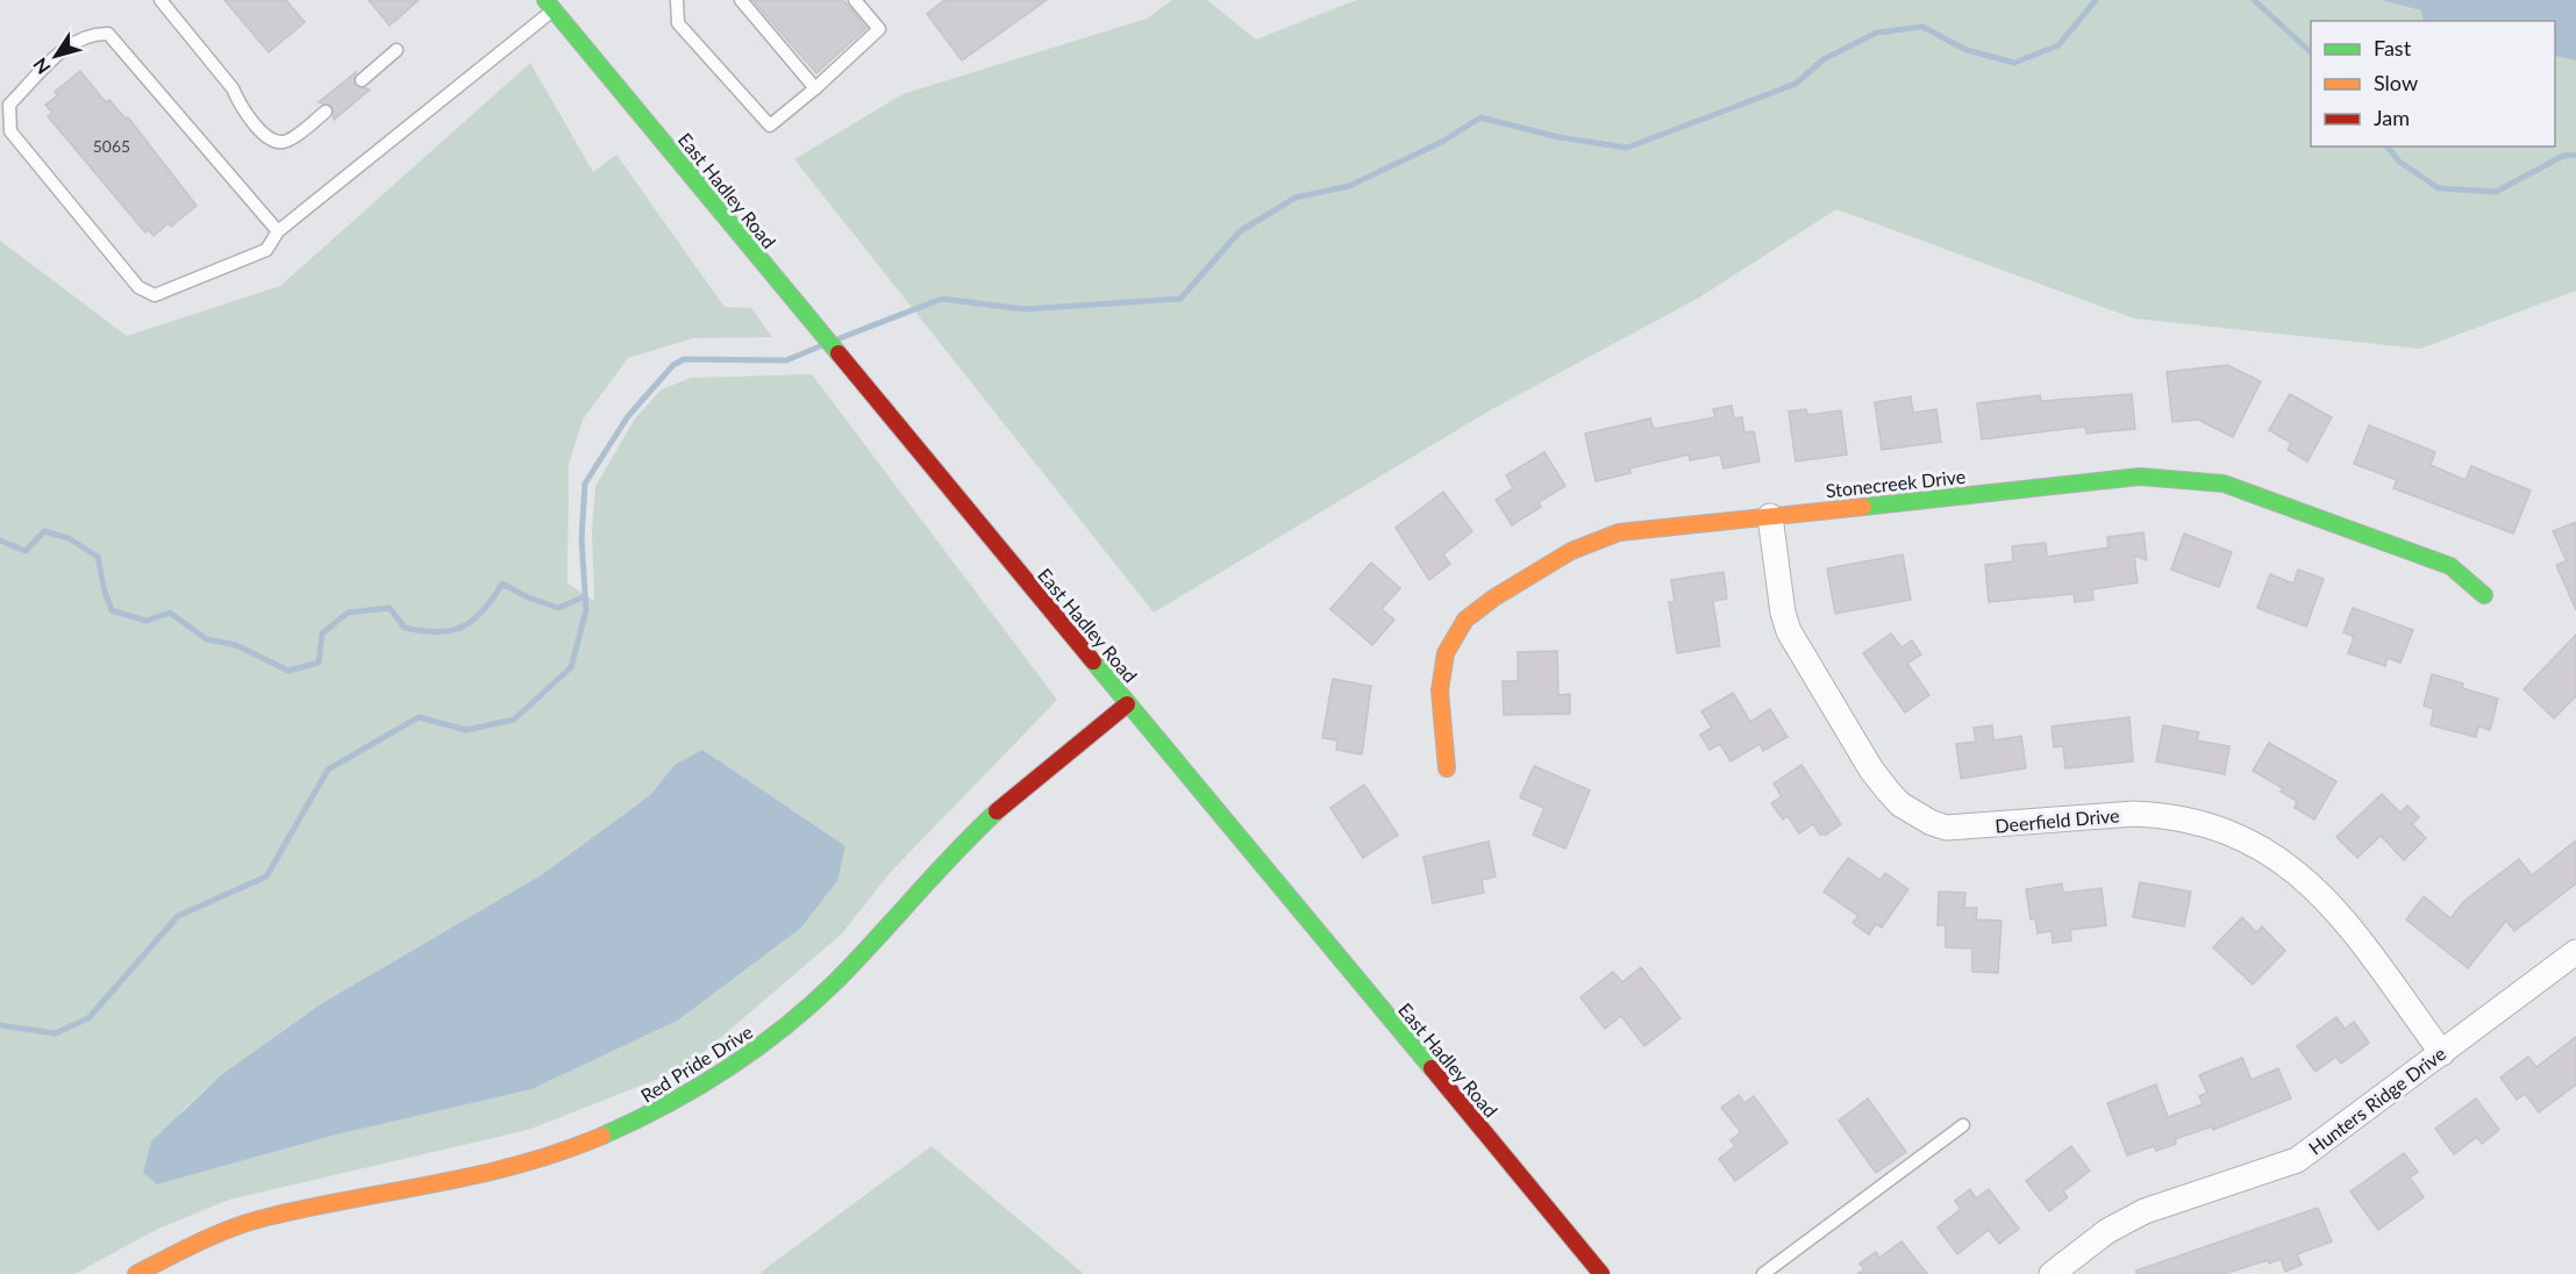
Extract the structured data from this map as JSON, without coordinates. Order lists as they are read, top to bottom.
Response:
{
  "streets": {
    "street": [
      "East Hadley Road",
      "Stonecreek Drive",
      "Deerfield Drive",
      "Red Pride Drive",
      "Hunters Ridge Drive"
    ]
  },
  "crossings": [
    ["East Hadley Road", "Red Pride Drive"],
    ["Stonecreek Drive", "Deerfield Drive"],
    ["Deerfield Drive", "Hunters Ridge Drive"]
  ],
  "house_numbers": ["5065"],
  "legend": ["Fast", "Slow", "Jam"],
  "north": "bottom left"
}
